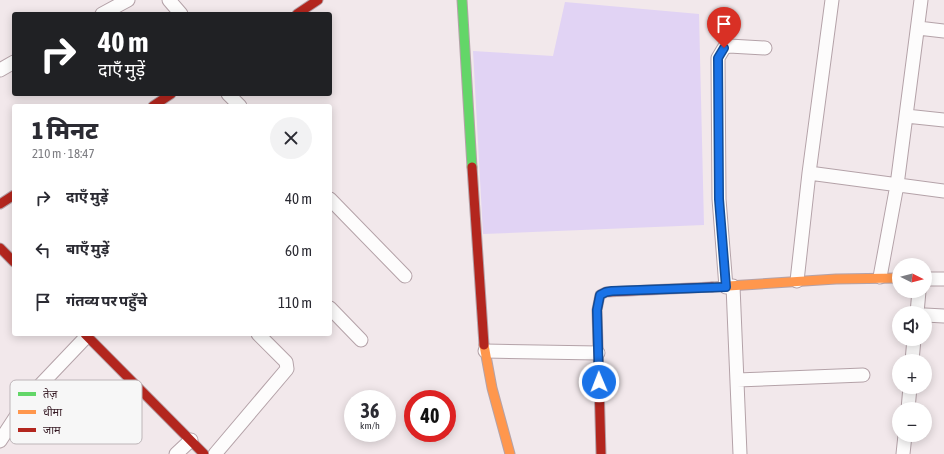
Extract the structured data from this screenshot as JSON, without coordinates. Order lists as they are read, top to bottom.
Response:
{
  "legend": ["तेज़", "धीमा", "जाम"],
  "north": "right",
  "page": {
    "turn": ["40 m", "दाएँ मुड़ें"],
    "heading": ["1 मिनट", "210 m · 18:47"],
    "list": [
      {
        "name": "दाएँ मुड़ें",
        "value": "40 m"
      },
      {
        "name": "बाएँ मुड़ें",
        "value": "60 m"
      },
      {
        "name": "गंतव्य पर पहुँचे",
        "value": "110 m"
      }
    ],
    "map_buttons": ["+", "−"],
    "speed": "36 km/h",
    "limit": "40"
  }
}
